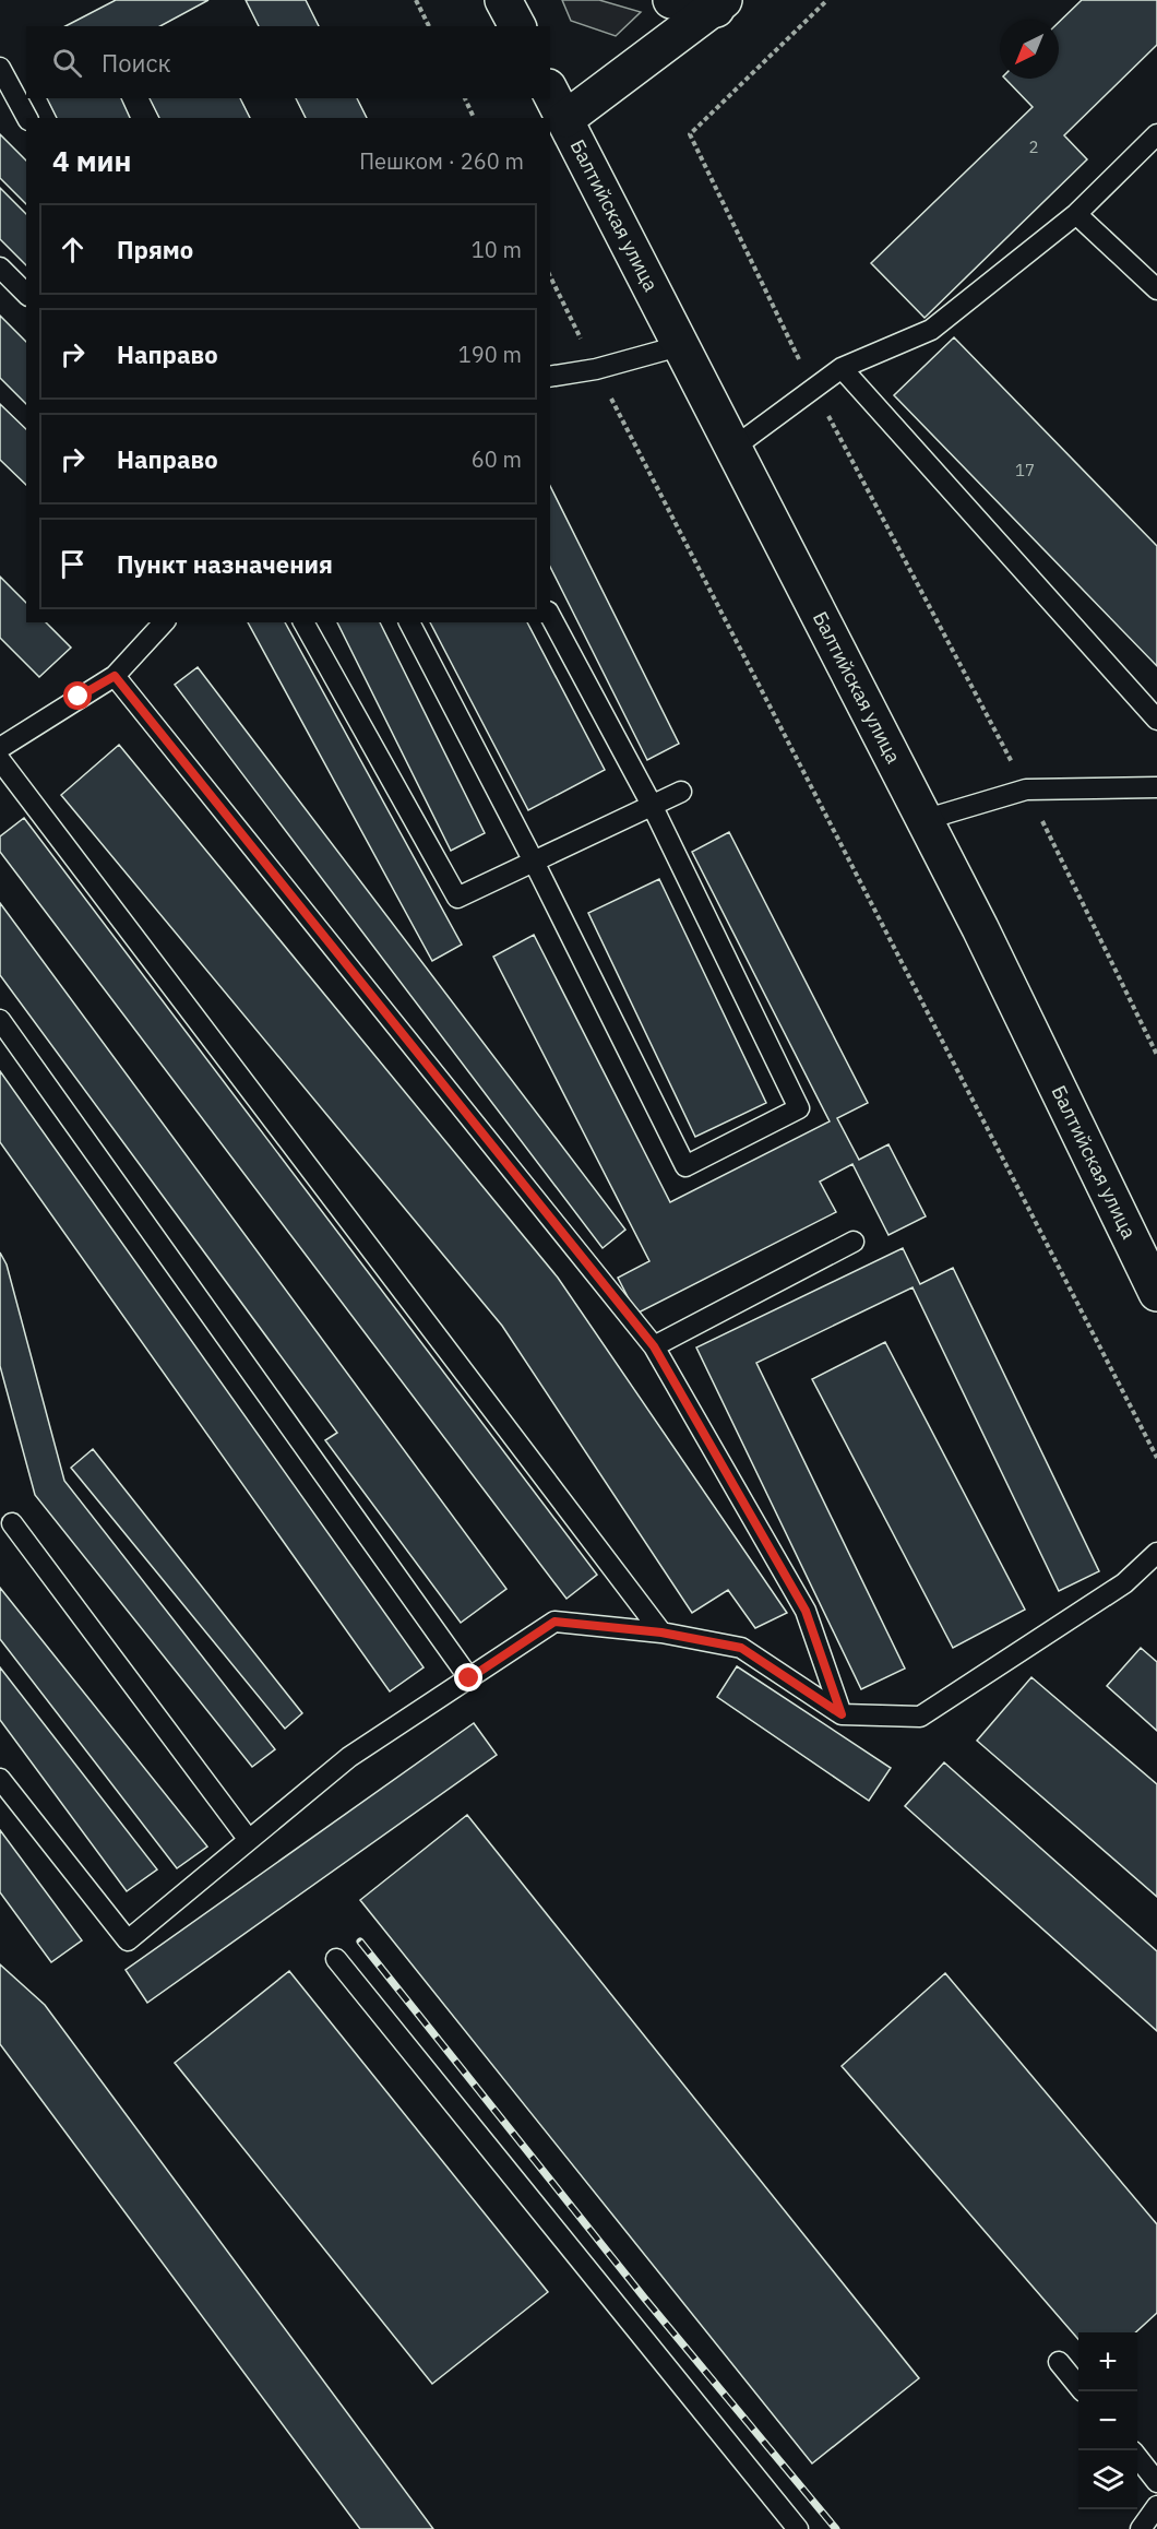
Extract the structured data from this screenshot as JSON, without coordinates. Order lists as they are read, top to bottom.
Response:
{
  "streets": {
    "street": ["Балтийская улица"]
  },
  "house_numbers": ["2", "17"],
  "north": "bottom left",
  "page": {
    "search": "Поиск",
    "heading": ["4 мин", "Пешком · 260 m"],
    "list": [
      ["Прямо", "10 m"],
      ["Направо", "190 m"],
      ["Направо", "60 m"],
      "Пункт назначения"
    ],
    "map_buttons": ["+", "−"]
  }
}
